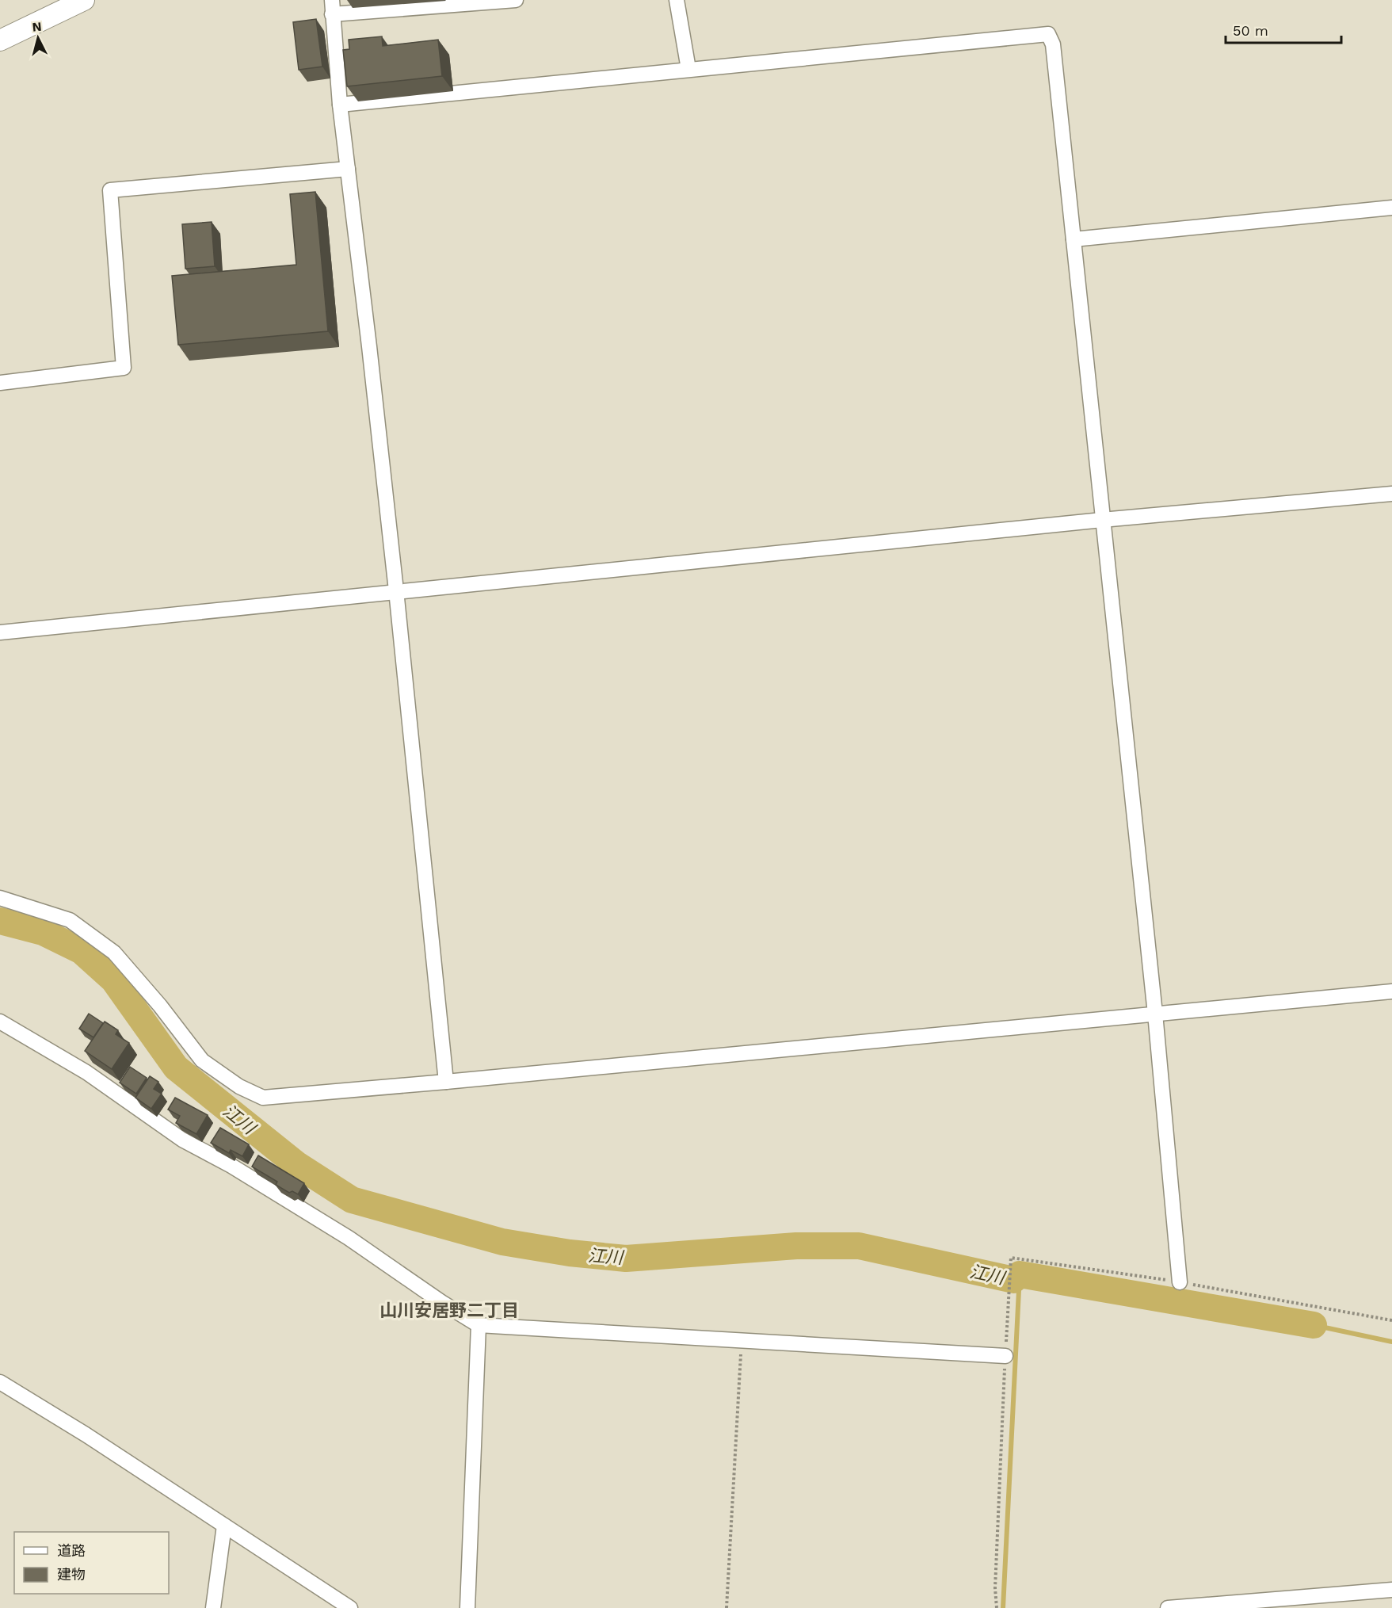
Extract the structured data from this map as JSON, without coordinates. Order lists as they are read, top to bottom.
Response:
{
  "districts": ["山川安居野二丁目"],
  "water": ["江川"],
  "legend": ["道路", "建物"],
  "scale_bar": "50 m",
  "north": "top"
}
